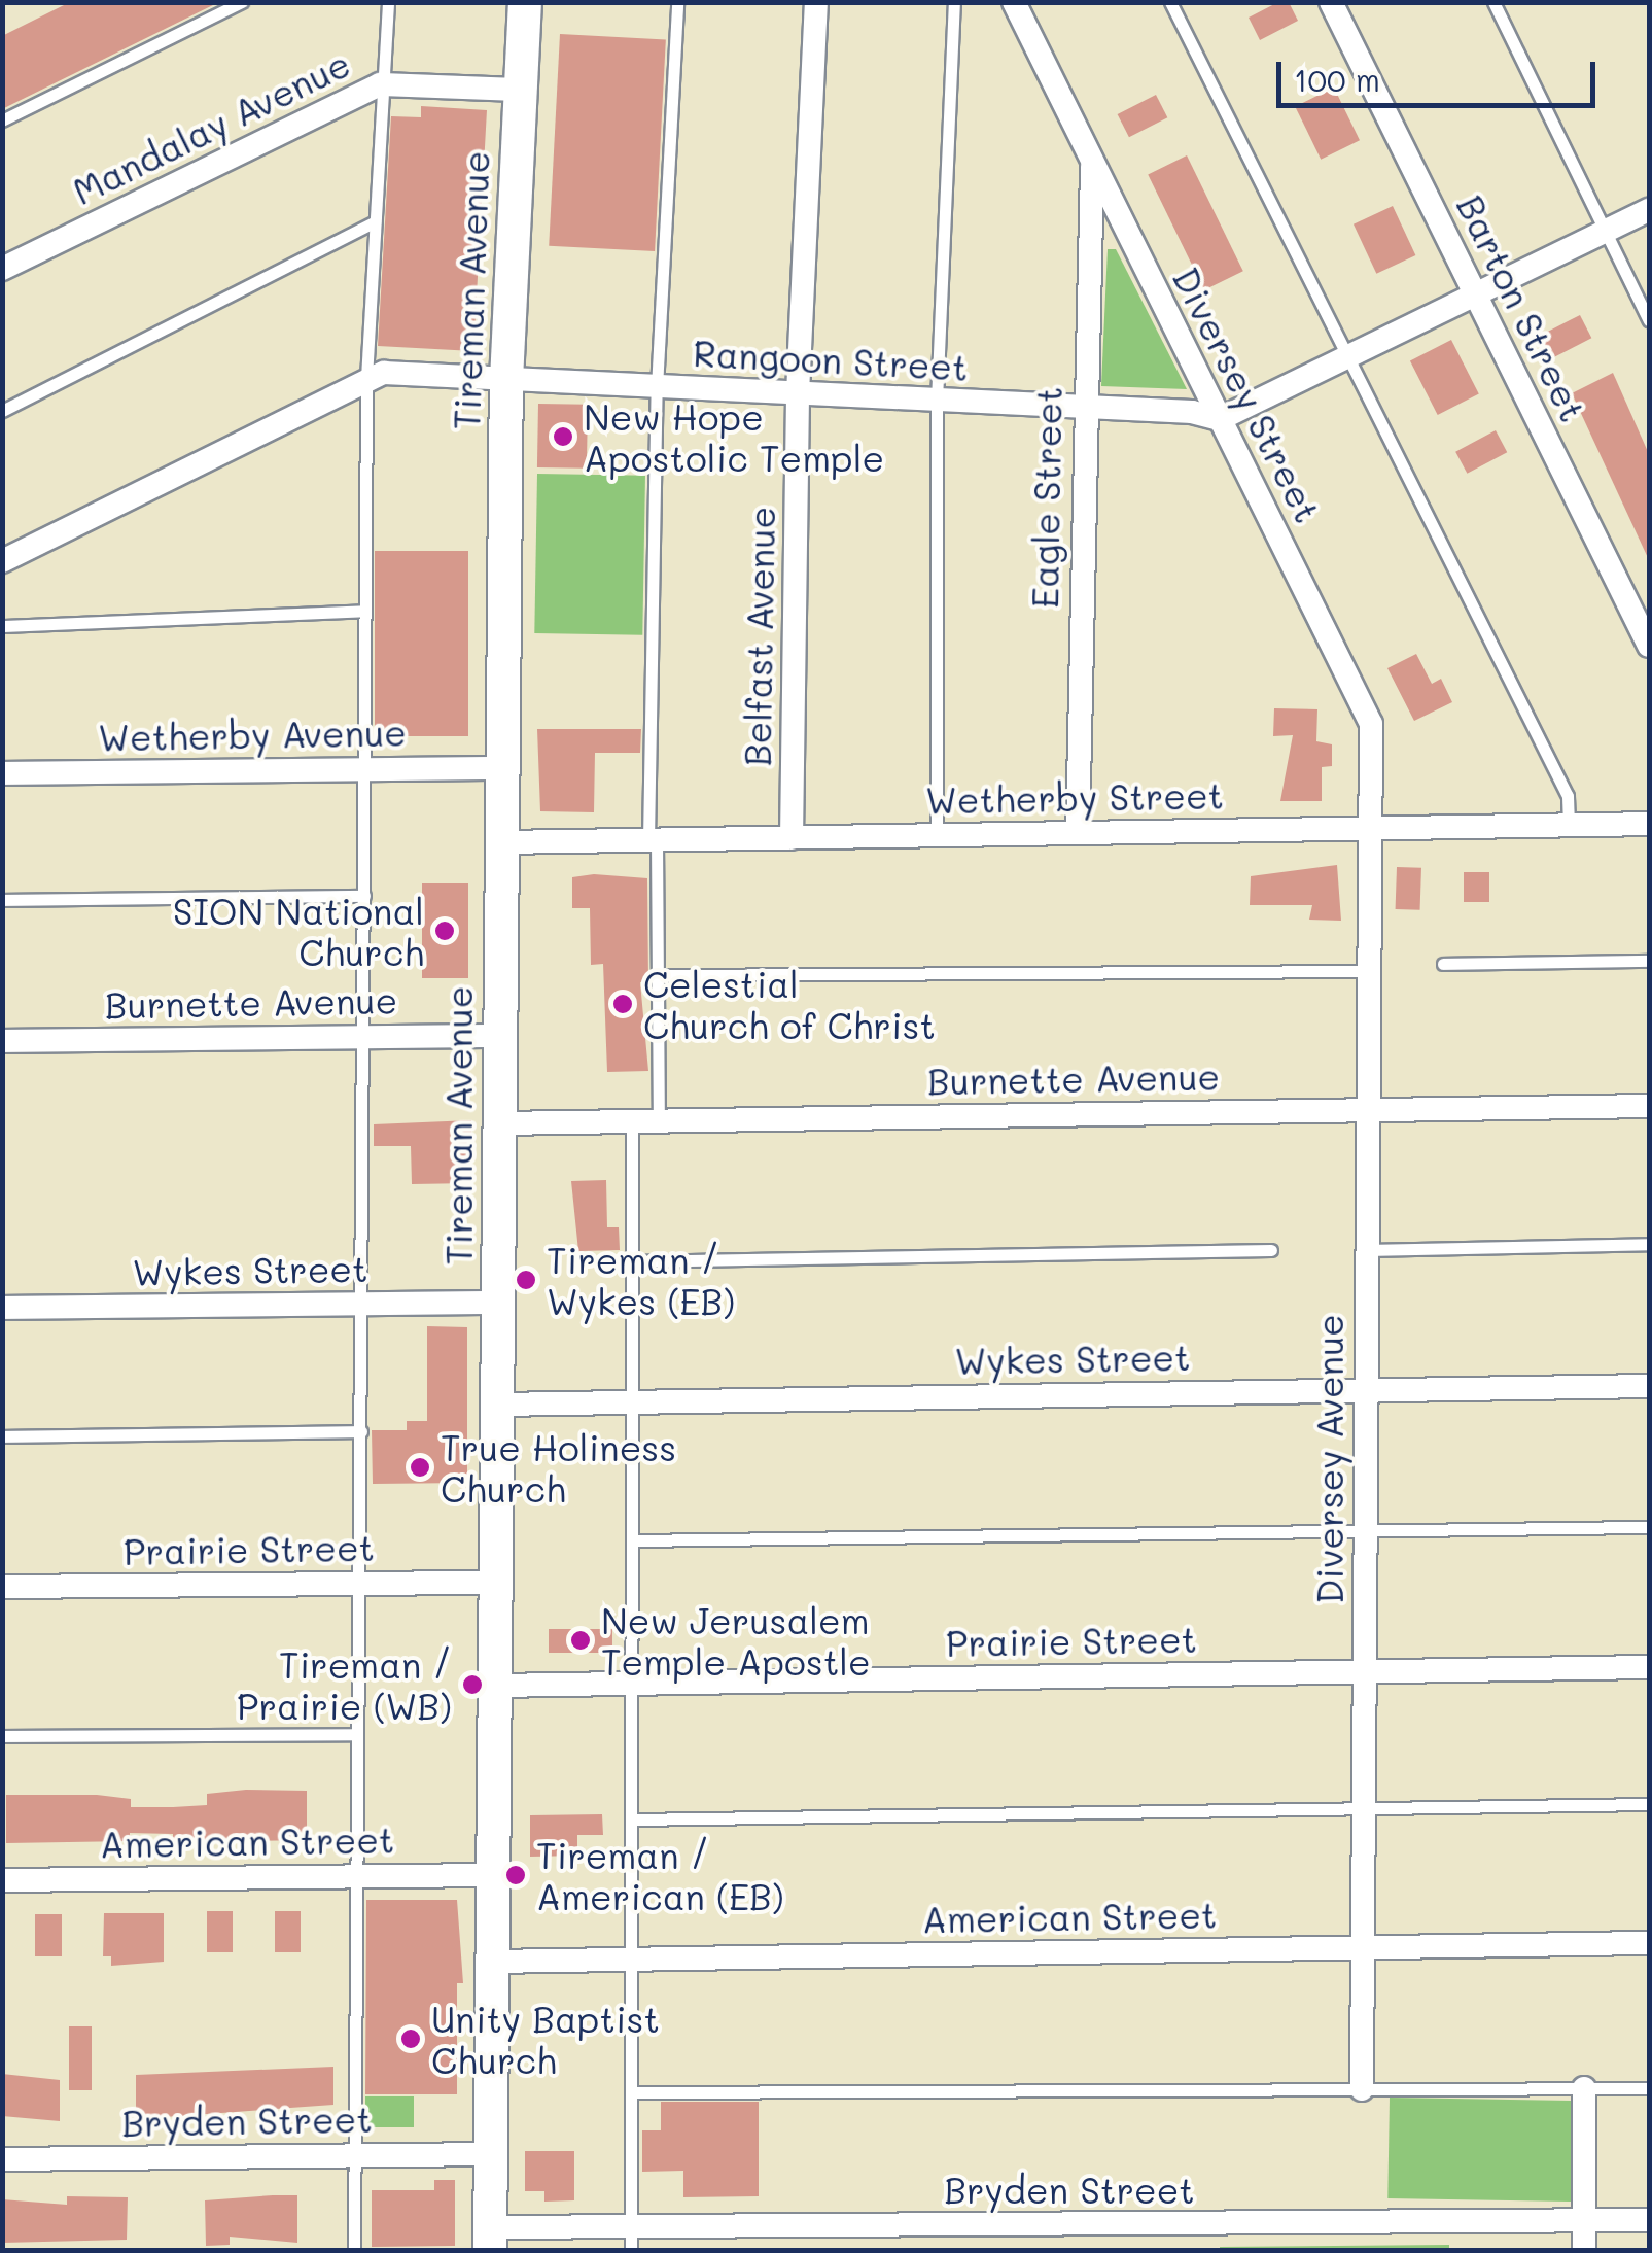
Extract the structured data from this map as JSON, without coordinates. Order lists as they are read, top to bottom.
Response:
{
  "streets": {
    "street": [
      "Mandalay Avenue",
      "Tireman Avenue",
      "Barton Street",
      "Rangoon Street",
      "Diversey Street",
      "Eagle Street",
      "Belfast Avenue",
      "Wetherby Avenue",
      "Wetherby Street",
      "Burnette Avenue",
      "Wykes Street",
      "Diversey Avenue",
      "Prairie Street",
      "American Street",
      "Bryden Street"
    ]
  },
  "crossings": [
    ["Mandalay Avenue", "Tireman Avenue"],
    ["Tireman Avenue", "Rangoon Street"],
    ["Tireman Avenue", "Wetherby Avenue"],
    ["Tireman Avenue", "Wetherby Street"],
    ["Tireman Avenue", "Burnette Avenue"],
    ["Tireman Avenue", "Wykes Street"],
    ["Tireman Avenue", "Prairie Street"],
    ["Tireman Avenue", "American Street"],
    ["Tireman Avenue", "Bryden Street"],
    ["Rangoon Street", "Diversey Street"],
    ["Rangoon Street", "Eagle Street"],
    ["Rangoon Street", "Belfast Avenue"],
    ["Diversey Street", "Eagle Street"],
    ["Diversey Street", "Wetherby Street"],
    ["Diversey Street", "Diversey Avenue"],
    ["Eagle Street", "Wetherby Street"],
    ["Belfast Avenue", "Wetherby Street"],
    ["Wetherby Street", "Diversey Avenue"],
    ["Burnette Avenue", "Diversey Avenue"],
    ["Wykes Street", "Diversey Avenue"],
    ["Diversey Avenue", "Prairie Street"],
    ["Diversey Avenue", "American Street"]
  ],
  "places": [
    "New Hope Apostolic Temple",
    "SION National Church",
    "Celestial Church of Christ",
    "Tireman / Wykes (EB)",
    "True Holiness Church",
    "New Jerusalem Temple Apostle",
    "Tireman / Prairie (WB)",
    "Tireman / American (EB)",
    "Unity Baptist Church"
  ],
  "scale_bar": "100 m"
}
